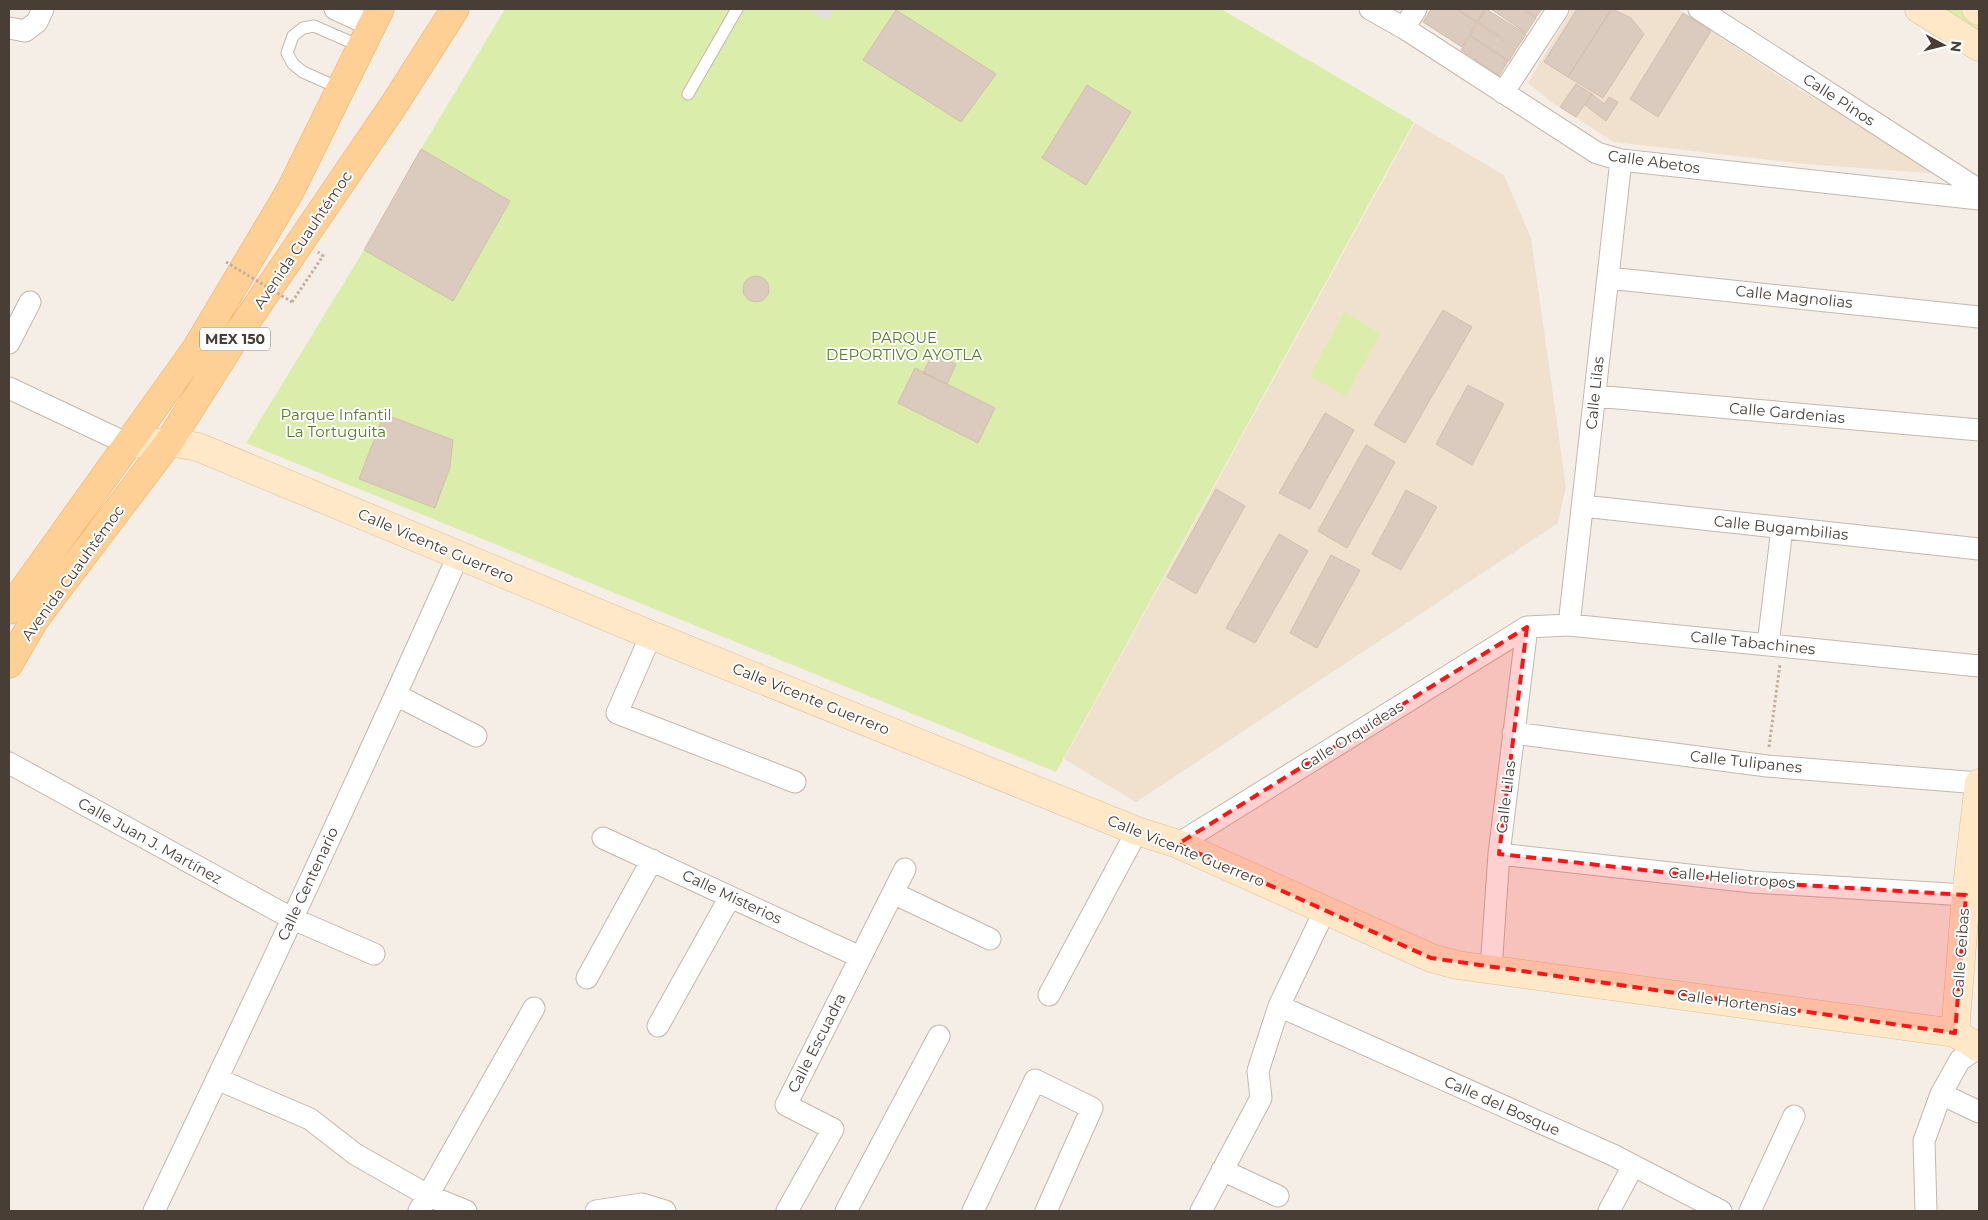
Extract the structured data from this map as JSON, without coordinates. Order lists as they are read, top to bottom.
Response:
{
  "streets": {
    "main road": ["Avenida Cuauhtémoc", "MEX 150"],
    "street": [
      "Calle Pinos",
      "Calle Abetos",
      "Calle Magnolias",
      "Calle Lilas",
      "Calle Gardenias",
      "Calle Bugambilias",
      "Calle Vicente Guerrero",
      "Calle Tabachines",
      "Calle Orquídeas",
      "Calle Tulipanes",
      "Calle Juan J. Martínez",
      "Calle Heliotropos",
      "Calle Centenario",
      "Calle Misterios",
      "Calle Ceibas",
      "Calle Hortensias",
      "Calle Escuadra",
      "Calle del Bosque"
    ]
  },
  "crossings": [
    ["Calle Abetos", "Calle Lilas"],
    ["Avenida Cuauhtémoc", "Calle Vicente Guerrero"],
    ["Calle Magnolias", "Calle Lilas"],
    ["MEX 150", "Calle Vicente Guerrero"],
    ["Calle Lilas", "Calle Gardenias"],
    ["Calle Lilas", "Calle Bugambilias"],
    ["Calle Lilas", "Calle Vicente Guerrero"],
    ["Calle Lilas", "Calle Tabachines"],
    ["Calle Lilas", "Calle Orquídeas"],
    ["Calle Lilas", "Calle Tulipanes"],
    ["Calle Lilas", "Calle Heliotropos"],
    ["Calle Lilas", "Calle Hortensias"],
    ["Calle Vicente Guerrero", "Calle Orquídeas"],
    ["Calle Vicente Guerrero", "Calle Centenario"],
    ["Calle Vicente Guerrero", "Calle Hortensias"],
    ["Calle Tabachines", "Calle Orquídeas"],
    ["Calle Tulipanes", "Calle Ceibas"],
    ["Calle Juan J. Martínez", "Calle Centenario"],
    ["Calle Heliotropos", "Calle Ceibas"],
    ["Calle Misterios", "Calle Escuadra"],
    ["Calle Ceibas", "Calle Hortensias"]
  ],
  "parks": ["PARQUE DEPORTIVO AYOTLA", "Parque Infantil La Tortuguita"],
  "north": "right"
}
